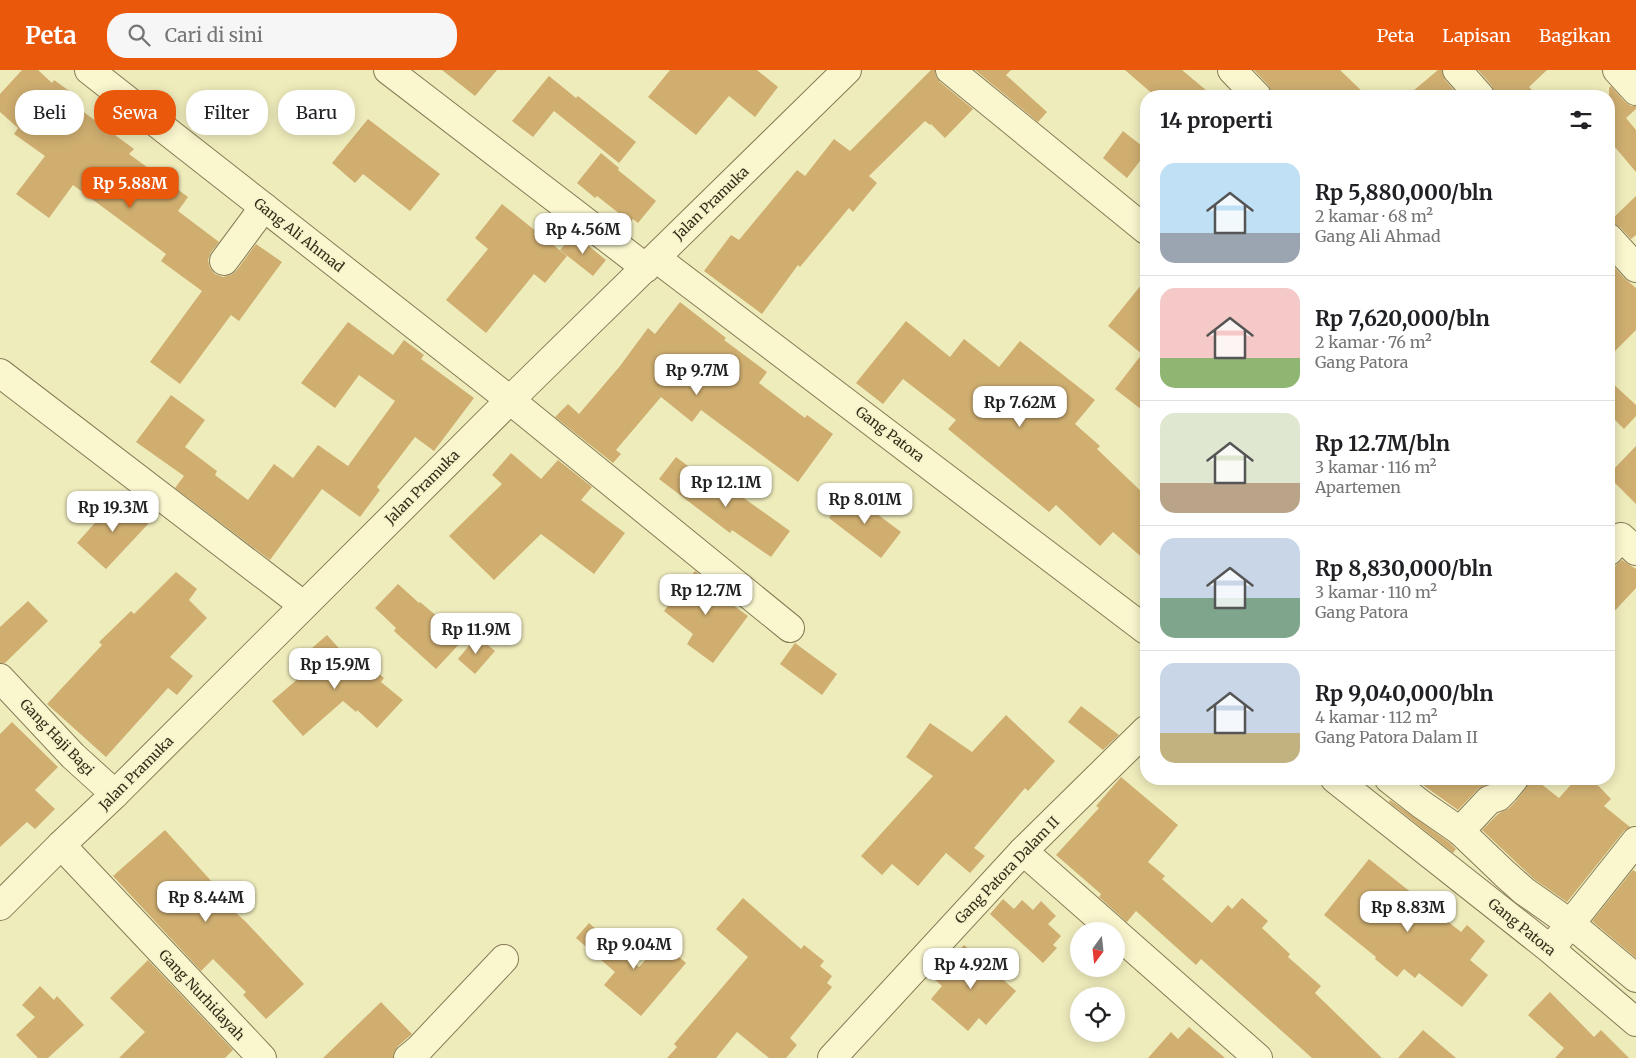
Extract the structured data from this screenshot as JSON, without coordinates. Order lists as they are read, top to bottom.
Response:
{
  "streets": {
    "street": [
      "Jalan Pramuka",
      "Gang Ali Ahmad",
      "Gang Patora",
      "Gang Haji Bagi",
      "Gang Patora Dalam II",
      "Gang Nurhidayah"
    ]
  },
  "crossings": [
    ["Jalan Pramuka", "Gang Ali Ahmad"],
    ["Jalan Pramuka", "Gang Patora"],
    ["Jalan Pramuka", "Gang Haji Bagi"],
    ["Jalan Pramuka", "Gang Nurhidayah"]
  ],
  "north": "bottom",
  "page": {
    "header": "Peta",
    "search": "Cari di sini",
    "nav": ["Peta", "Lapisan", "Bagikan"],
    "chip": [
      "Beli",
      "Sewa",
      "Filter",
      "Baru"
    ],
    "heading": "14 properti",
    "list": [
      {
        "name": "Rp 5,880,000/bln",
        "note": "2 kamar · 68 m² · Gang Ali Ahmad"
      },
      {
        "name": "Rp 7,620,000/bln",
        "note": "2 kamar · 76 m² · Gang Patora"
      },
      {
        "name": "Rp 12.7M/bln",
        "note": "3 kamar · 116 m² · Apartemen"
      },
      {
        "name": "Rp 8,830,000/bln",
        "note": "3 kamar · 110 m² · Gang Patora"
      },
      {
        "name": "Rp 9,040,000/bln",
        "note": "4 kamar · 112 m² · Gang Patora Dalam II"
      }
    ],
    "price": [
      "Rp 5.88M",
      "Rp 4.56M",
      "Rp 9.7M",
      "Rp 7.62M",
      "Rp 12.1M",
      "Rp 8.01M",
      "Rp 19.3M",
      "Rp 12.7M",
      "Rp 11.9M",
      "Rp 15.9M",
      "Rp 8.44M",
      "Rp 8.83M",
      "Rp 9.04M",
      "Rp 4.92M"
    ]
  }
}
